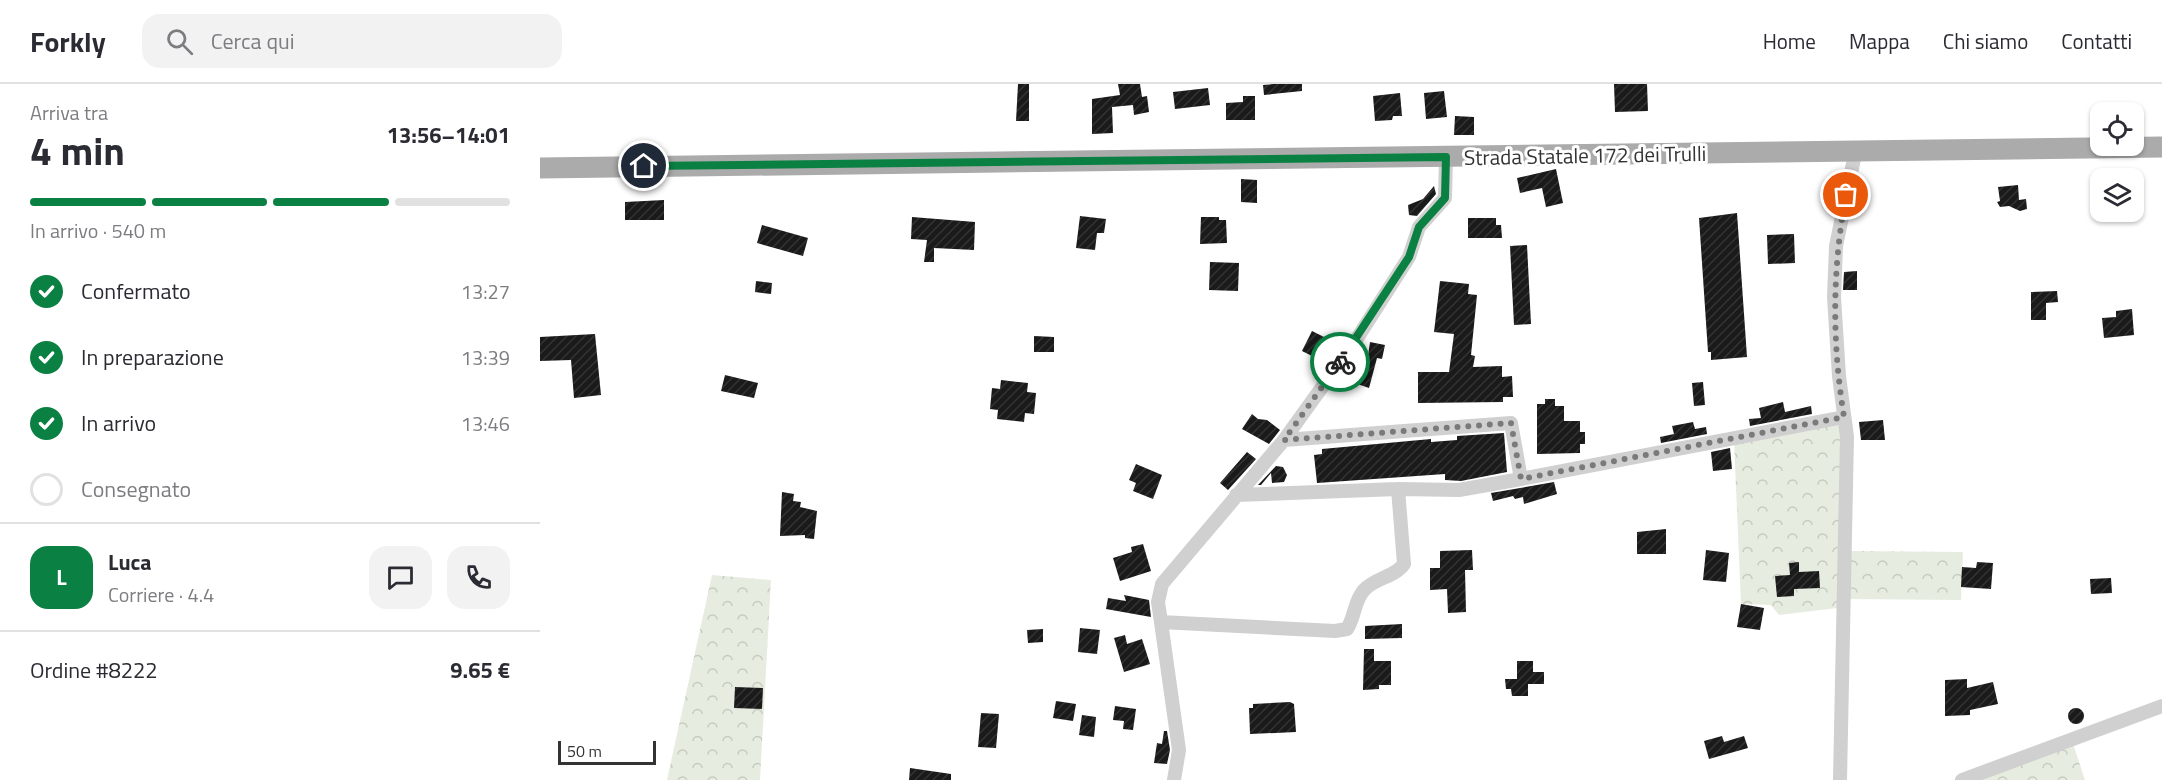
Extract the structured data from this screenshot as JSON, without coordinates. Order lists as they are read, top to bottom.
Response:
{
  "streets": {
    "main road": ["Strada Statale 172 dei Trulli"]
  },
  "scale_bar": "50 m",
  "page": {
    "header": "Forkly",
    "search": "Cerca qui",
    "nav": [
      "Home",
      "Mappa",
      "Chi siamo",
      "Contatti"
    ],
    "heading": ["4 min", "Arriva tra", "13:56–14:01"],
    "panel": [
      "Luca",
      "Corriere · 4.4",
      "Ordine #8222",
      "9.65 €"
    ],
    "bar": "In arrivo · 540 m",
    "list": [
      ["Confermato", "13:27"],
      ["In preparazione", "13:39"],
      ["In arrivo", "13:46"],
      "Consegnato"
    ],
    "round": "L",
    "scale": "50 m"
  }
}
